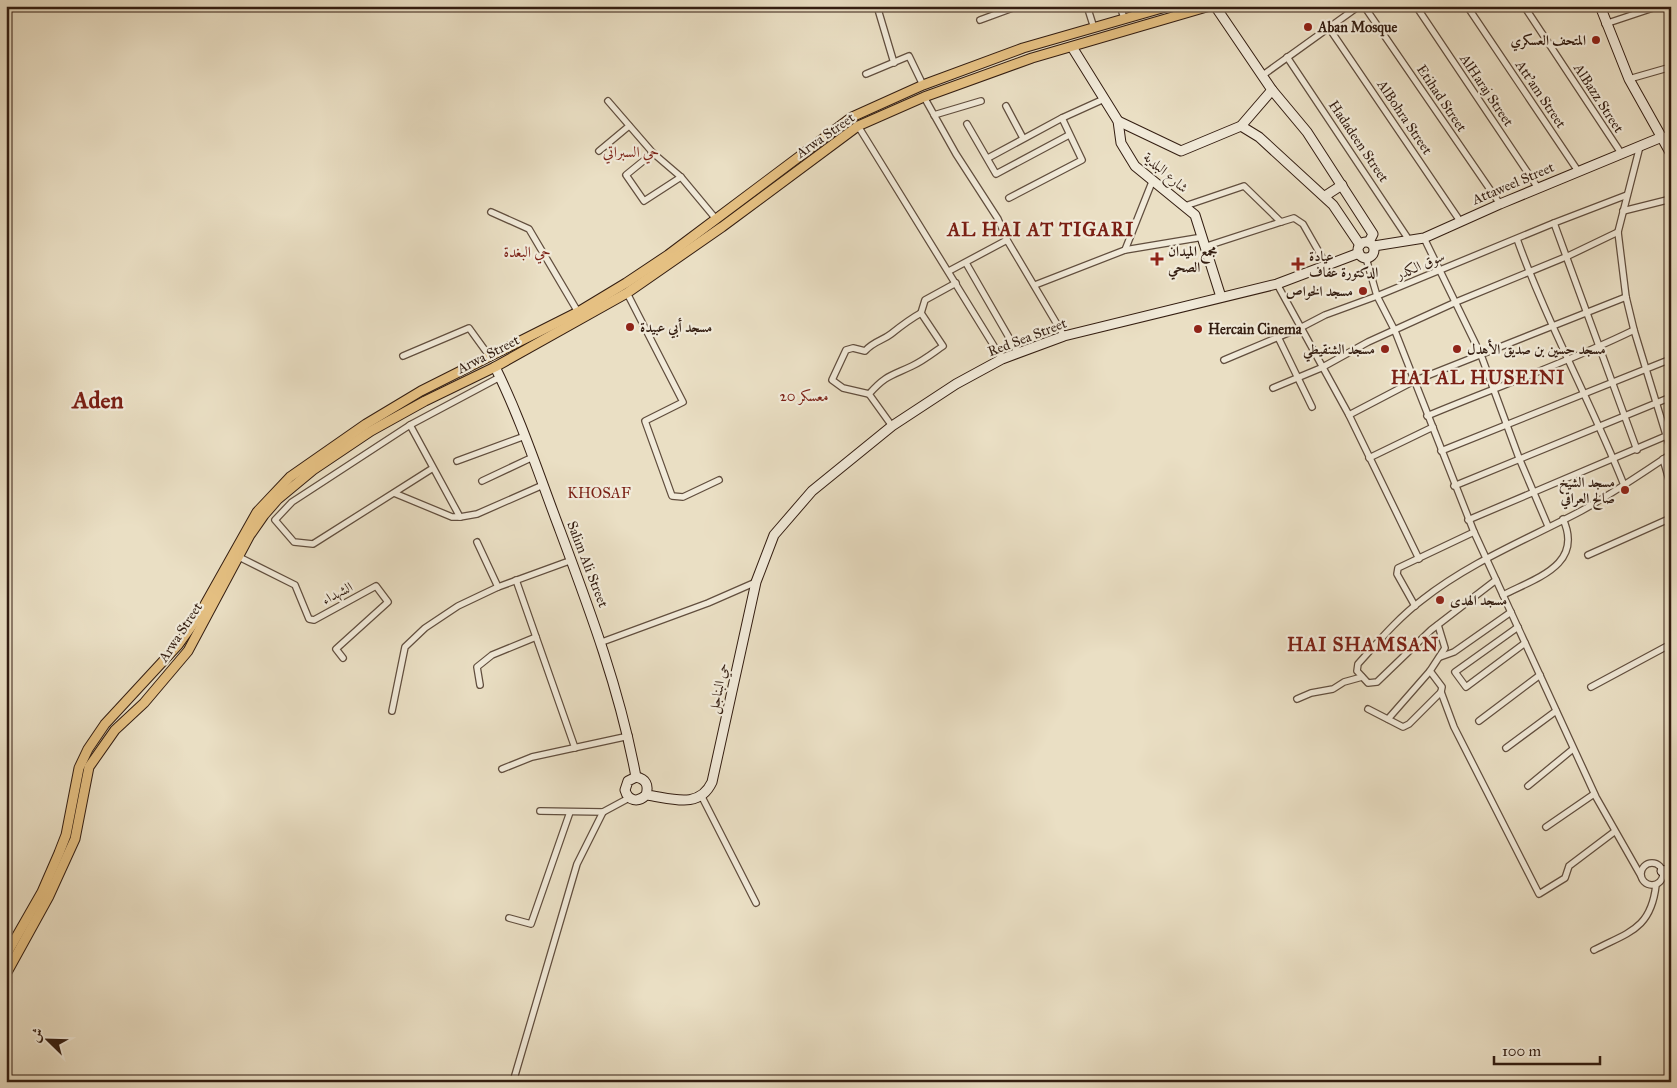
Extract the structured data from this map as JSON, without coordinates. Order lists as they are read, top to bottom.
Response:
{
  "streets": {
    "main road": ["Arwa Street"],
    "street": [
      "AlHaraj Street",
      "Att'am Street",
      "Etihad Street",
      "AlBazz Street",
      "AlBohra Street",
      "Hadadeen Street",
      "شارع البلدية",
      "Attaweel Street",
      "سوق الكدر",
      "Red Sea Street",
      "Salim Ali Street",
      "الشهداء",
      "حي البناجل"
    ]
  },
  "crossings": [
    ["AlHaraj Street", "Attaweel Street"],
    ["Att'am Street", "Attaweel Street"],
    ["Etihad Street", "Attaweel Street"],
    ["AlBazz Street", "Attaweel Street"],
    ["AlBohra Street", "Attaweel Street"],
    ["Arwa Street", "شارع البلدية"],
    ["Arwa Street", "Salim Ali Street"],
    ["Arwa Street", "الشهداء"],
    ["Hadadeen Street", "Attaweel Street"],
    ["شارع البلدية", "Red Sea Street"],
    ["Attaweel Street", "Red Sea Street"],
    ["Red Sea Street", "حي البناجل"]
  ],
  "districts": [
    "حي السبراتي",
    "AL HAI AT TIGARI",
    "حي البغدة",
    "HAI AL HUSEINI",
    "معسكر 20",
    "Aden",
    "KHOSAF",
    "HAI SHAMSAN"
  ],
  "places": {
    "other": [
      "Aban Mosque",
      "المتحف العسكري",
      "مسجد الخواص",
      "مسجد أبي عبيدة",
      "Hercain Cinema",
      "مسجد الشنقيطي",
      "مسجد حسين بن صديق الأهدل",
      "مسجد الشيخ صالح العراقي",
      "مسجد الهدى"
    ],
    "health": ["مجمع الميدان الصحي", "عيادة الدكتورة عفاف"]
  },
  "scale_bar": "100 m",
  "north": "top left"
}
